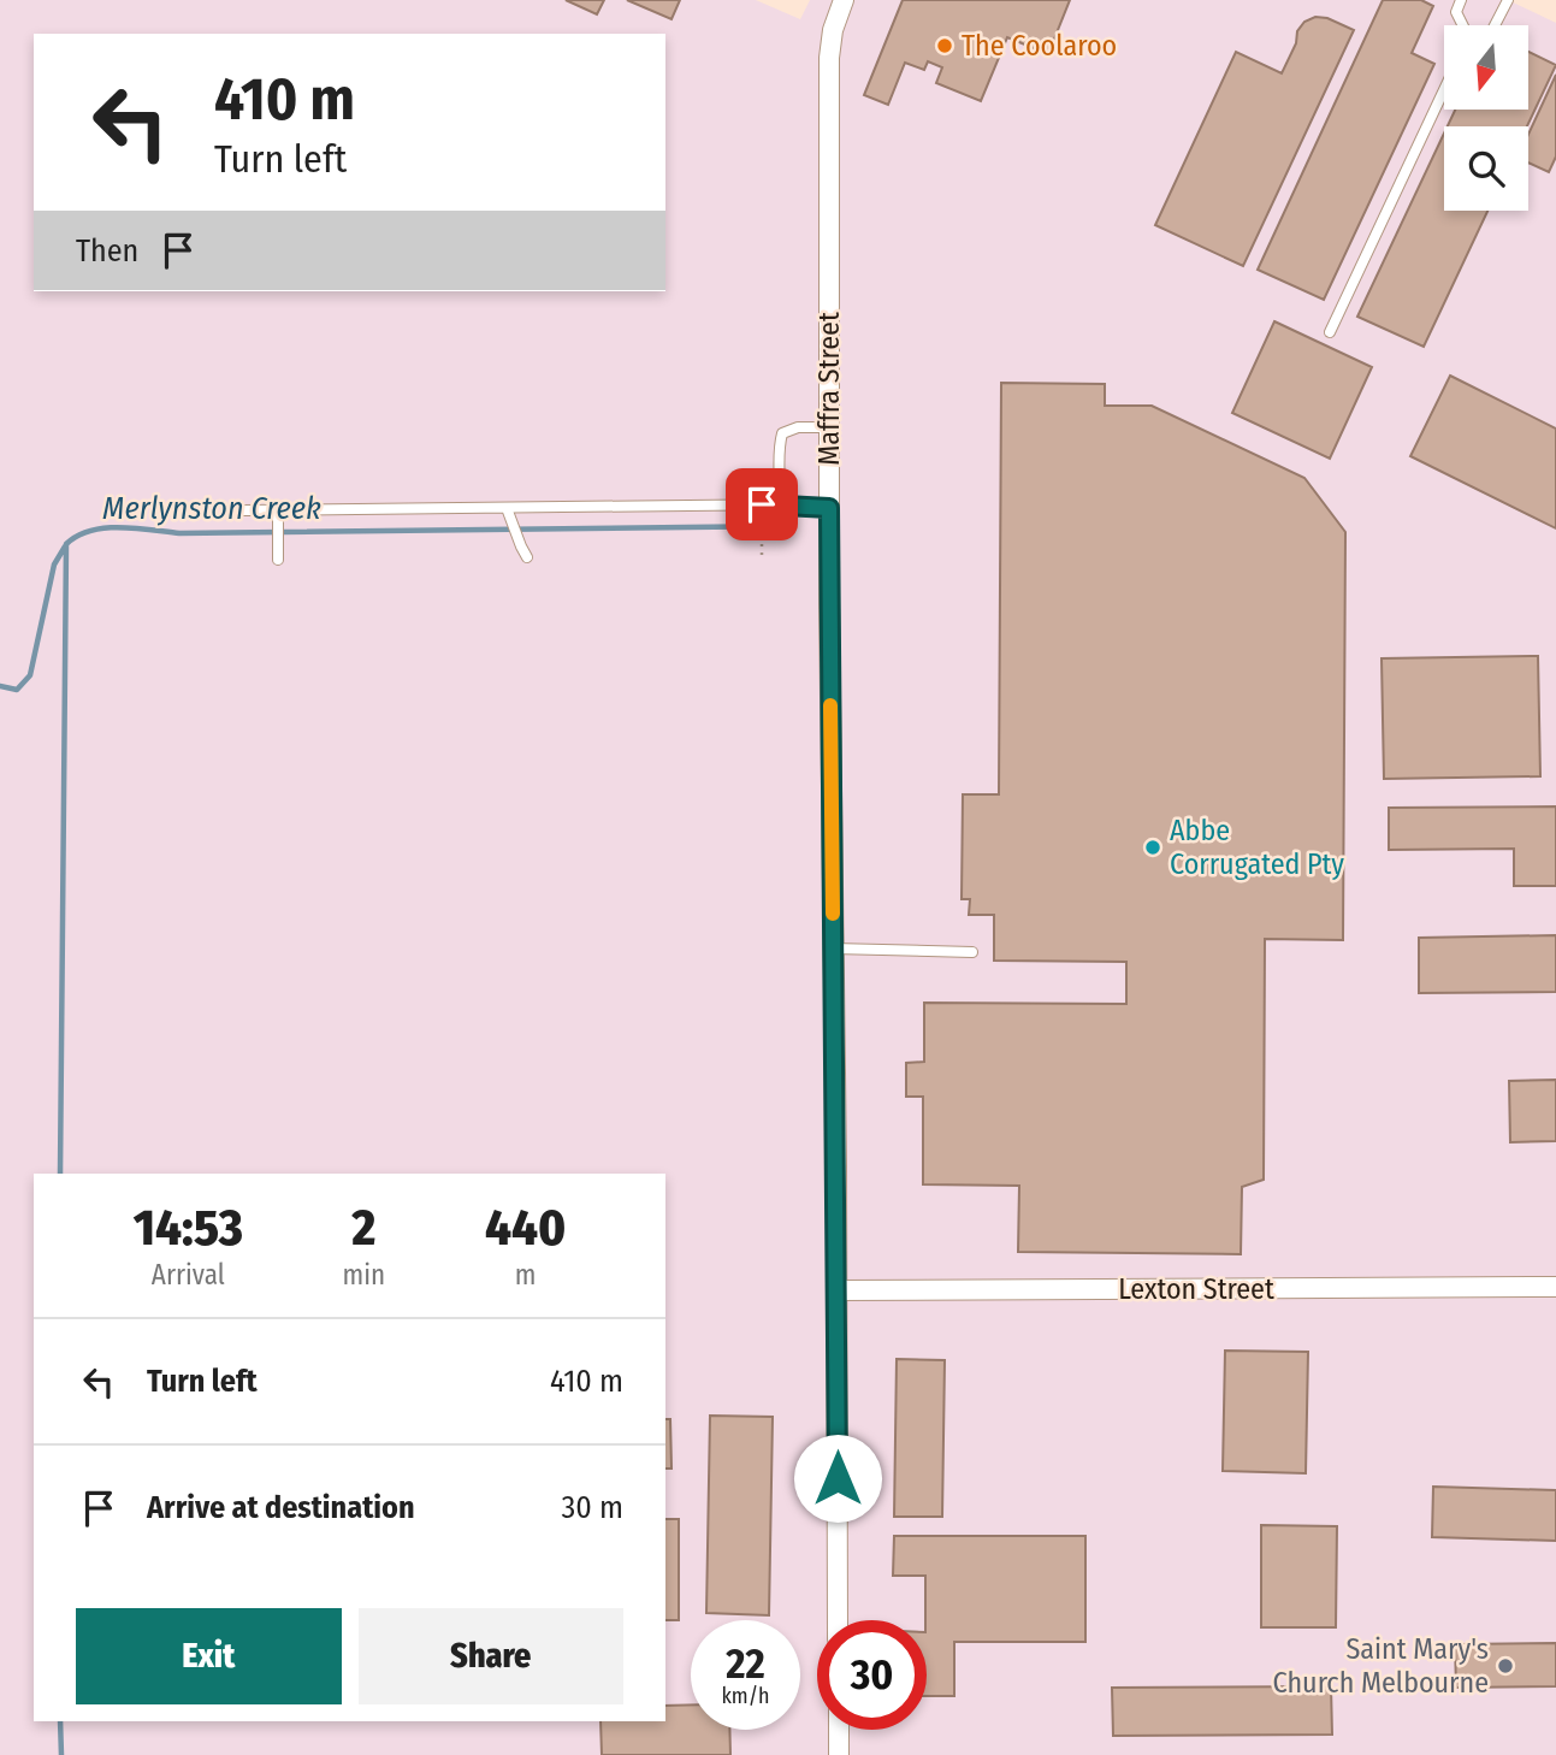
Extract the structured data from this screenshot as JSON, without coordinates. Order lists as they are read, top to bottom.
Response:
{
  "streets": {
    "street": ["Maffra Street", "Lexton Street"]
  },
  "crossings": [
    ["Maffra Street", "Lexton Street"]
  ],
  "water": ["Merlynston Creek"],
  "places": ["The Coolaroo", "Abbe Corrugated Pty", "Saint Mary's Church Melbourne"],
  "north": "bottom",
  "page": {
    "turn": ["410 m", "Turn left"],
    "then": "Then",
    "eta": [
      "14:53",
      "Arrival",
      "2",
      "min",
      "440",
      "m"
    ],
    "list": [
      {
        "name": "Turn left",
        "value": "410 m"
      },
      {
        "name": "Arrive at destination",
        "value": "30 m"
      }
    ],
    "buttons": ["Exit", "Share"],
    "speed": "22 km/h",
    "limit": "30"
  }
}
